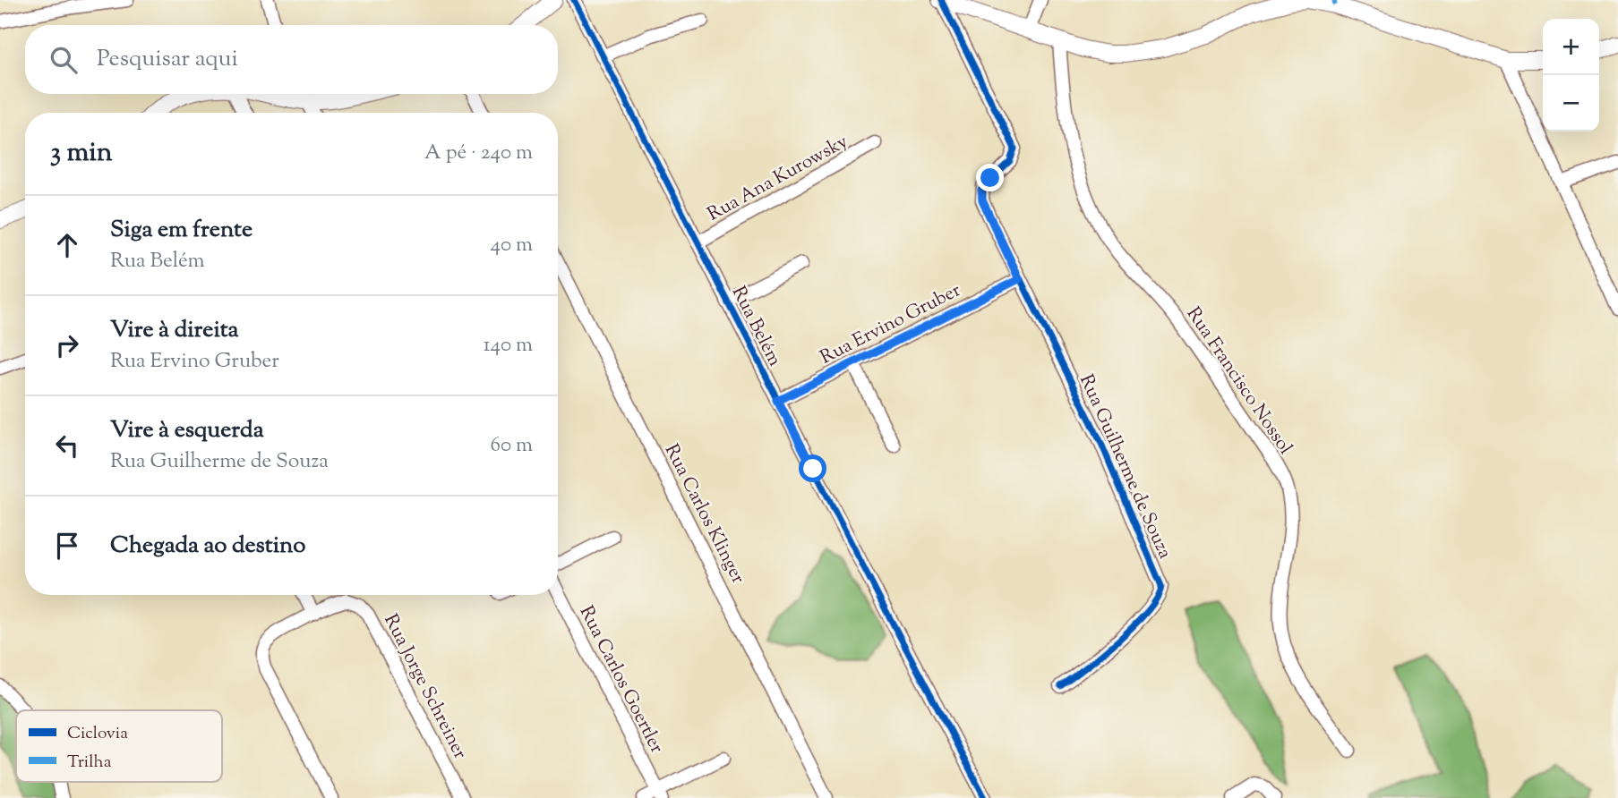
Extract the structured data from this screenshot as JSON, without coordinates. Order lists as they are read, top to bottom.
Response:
{
  "streets": {
    "street": [
      "Rua Ana Kurowsky",
      "Rua Ervino Gruber",
      "Rua Belém",
      "Rua Francisco Nossol",
      "Rua Guilherme de Souza",
      "Rua Carlos Klinger",
      "Rua Carlos Goertler",
      "Rua Jorge Schreiner"
    ]
  },
  "crossings": [
    ["Rua Ana Kurowsky", "Rua Belém"],
    ["Rua Ervino Gruber", "Rua Belém"],
    ["Rua Ervino Gruber", "Rua Guilherme de Souza"]
  ],
  "legend": ["Ciclovia", "Trilha"],
  "page": {
    "map_buttons": ["+", "−"],
    "search": "Pesquisar aqui",
    "heading": ["3 min", "A pé · 240 m"],
    "list": [
      ["Siga em frente", "Rua Belém", "40 m"],
      ["Vire à direita", "Rua Ervino Gruber", "140 m"],
      ["Vire à esquerda", "Rua Guilherme de Souza", "60 m"],
      "Chegada ao destino"
    ]
  }
}
